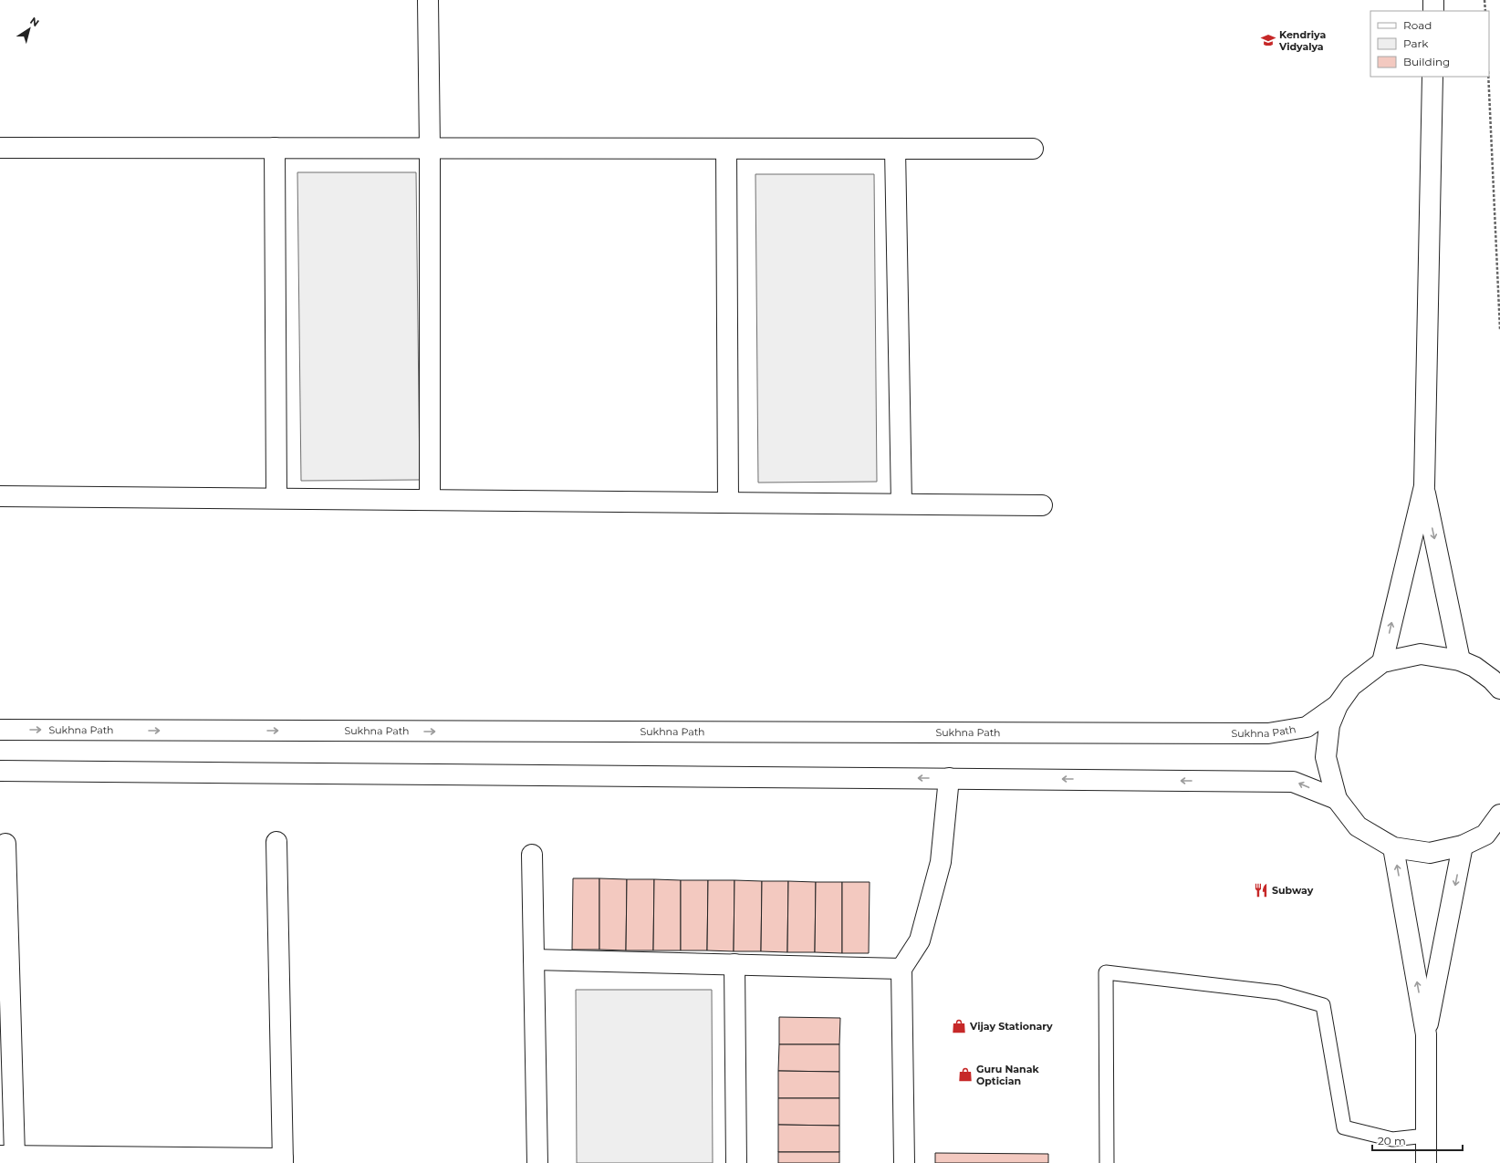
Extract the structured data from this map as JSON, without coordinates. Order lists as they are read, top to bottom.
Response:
{
  "streets": {
    "street": ["Sukhna Path"]
  },
  "places": {
    "school or university": ["Kendriya Vidyalya"],
    "restaurant": ["Subway"],
    "shop": ["Vijay Stationary", "Guru Nanak Optician"]
  },
  "legend": ["Road", "Park", "Building"],
  "scale_bar": "20 m",
  "north": "top right"
}
